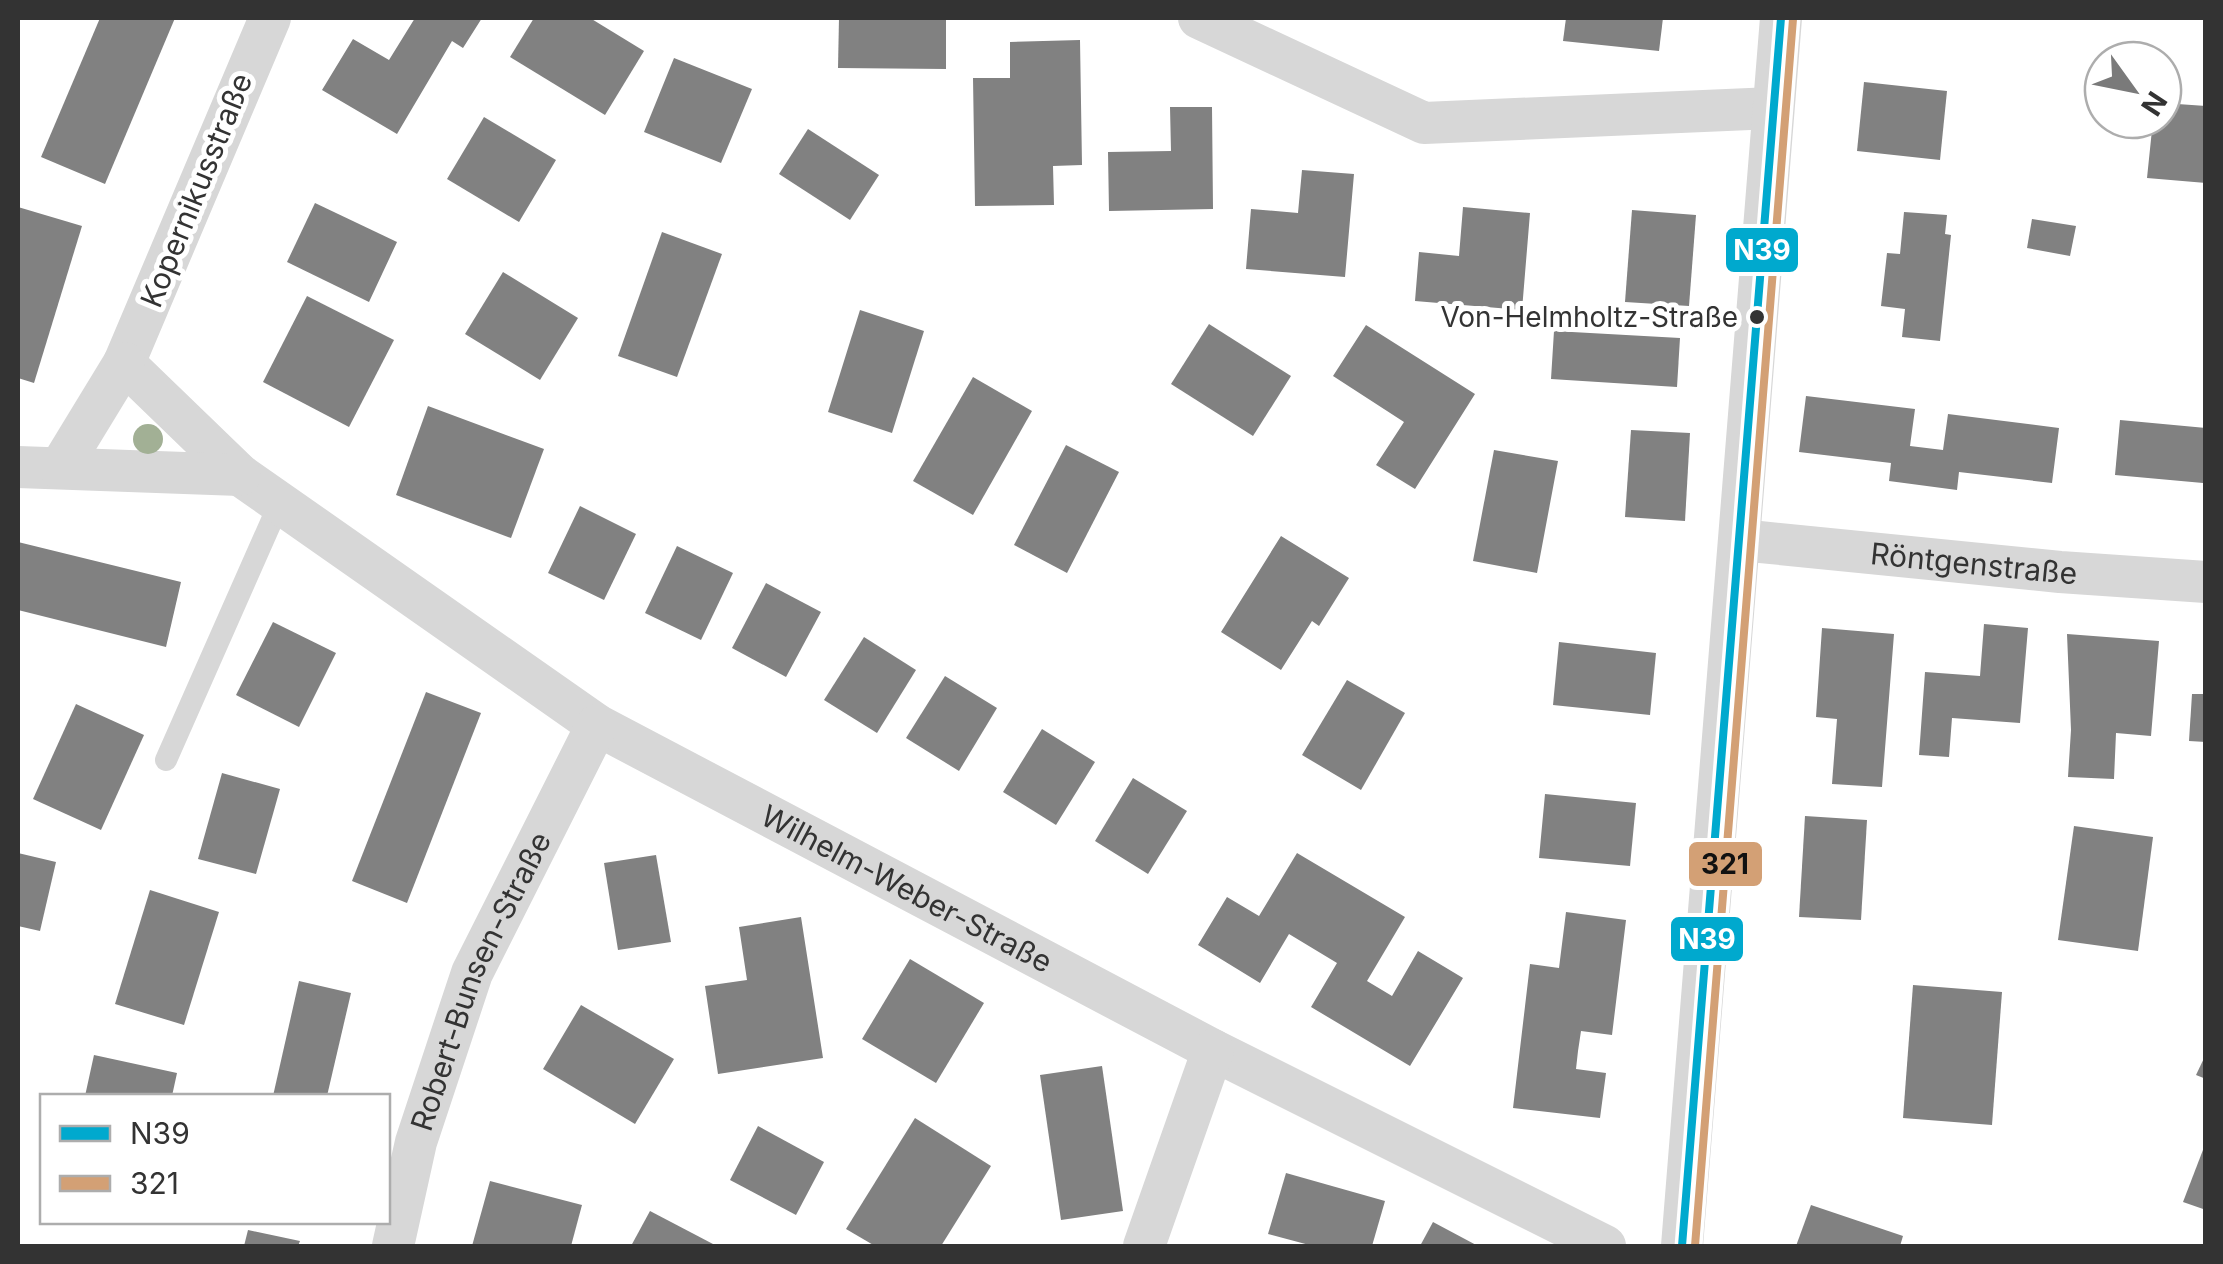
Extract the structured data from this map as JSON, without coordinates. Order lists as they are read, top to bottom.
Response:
{
  "streets": {
    "street": [
      "Kopernikusstraße",
      "Röntgenstraße",
      "Wilhelm-Weber-Straße",
      "Robert-Bunsen-Straße"
    ]
  },
  "crossings": [
    ["Wilhelm-Weber-Straße", "Robert-Bunsen-Straße"]
  ],
  "places": ["Von-Helmholtz-Straße"],
  "lines": ["transit line N39", "transit line 321"],
  "legend": ["N39", "321"],
  "north": "bottom right"
}
